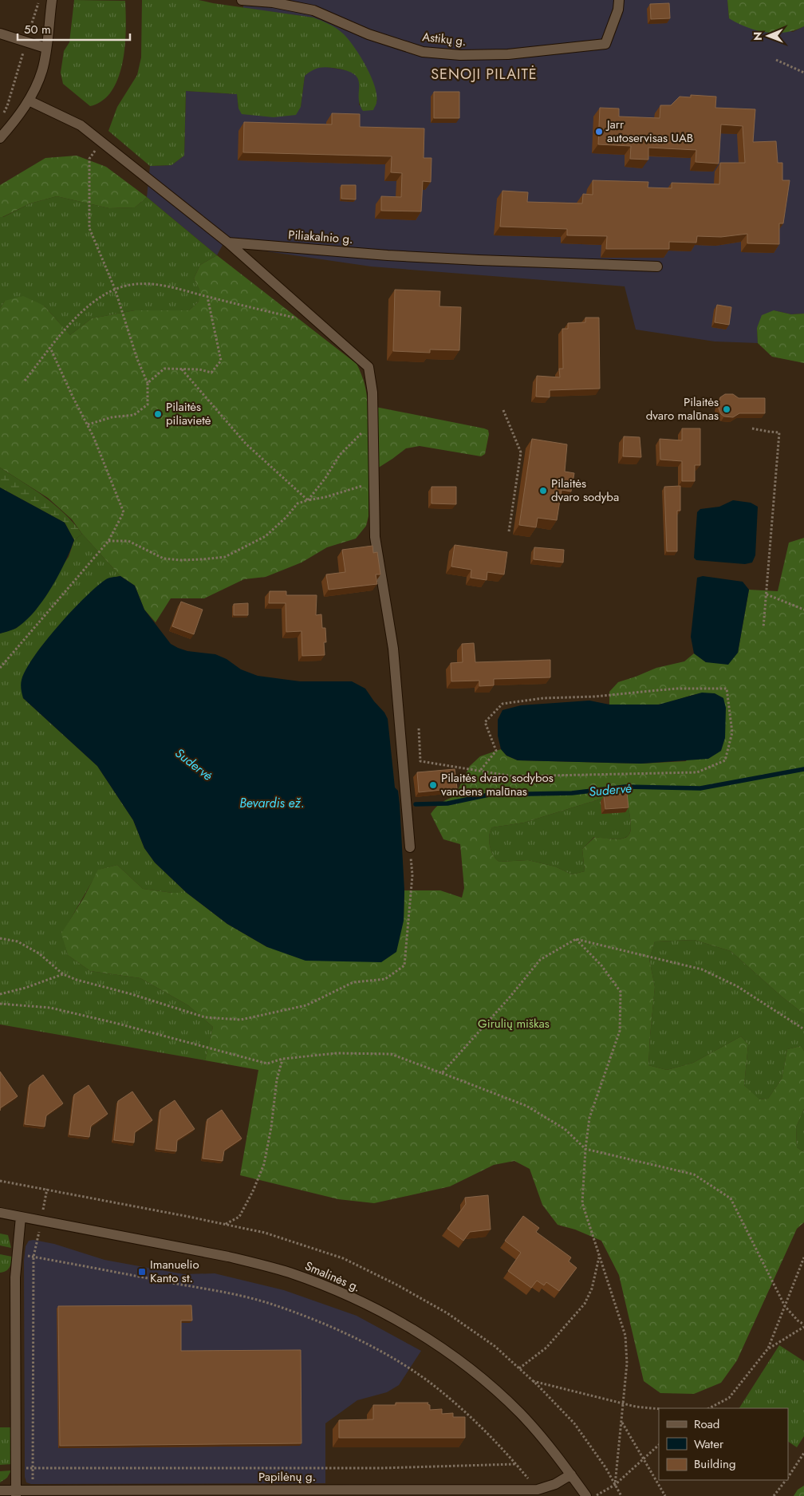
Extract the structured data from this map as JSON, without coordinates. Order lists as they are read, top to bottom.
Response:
{
  "streets": {
    "street": [
      "Astikų g.",
      "Piliakalnio g.",
      "Smalinės g.",
      "Papilėnų g."
    ]
  },
  "crossings": [
    ["Smalinės g.", "Papilėnų g."]
  ],
  "districts": ["SENOJI PILAITĖ"],
  "water": ["Sudervė", "Bevardis ež."],
  "parks": ["Girulių miškas"],
  "places": {
    "other": [
      "Jarr autoservisas UAB",
      "Pilaitės dvaro malūnas",
      "Pilaitės piliavietė",
      "Pilaitės dvaro sodyba",
      "Pilaitės dvaro sodybos vandens malūnas"
    ],
    "transit": ["Imanuelio Kanto st."]
  },
  "legend": ["Road", "Water", "Building"],
  "scale_bar": "50 m",
  "north": "left"
}
